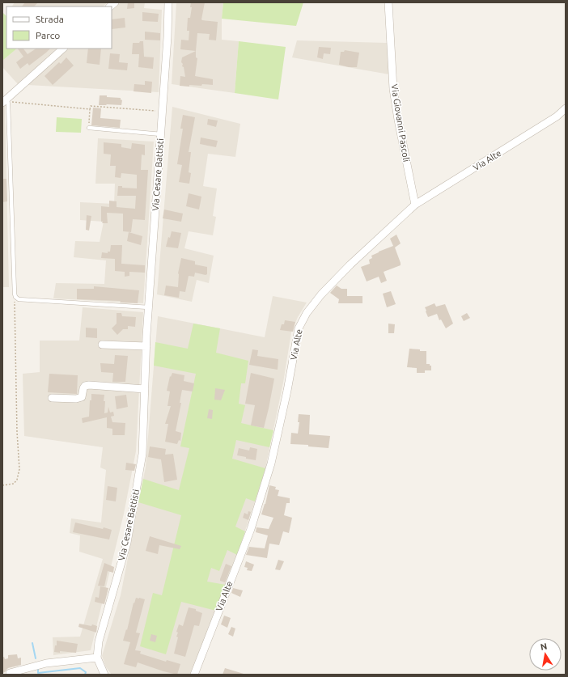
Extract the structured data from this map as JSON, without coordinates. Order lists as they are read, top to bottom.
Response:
{
  "streets": {
    "street": ["Via Giovanni Pascoli", "Via Alte", "Via Cesare Battisti"]
  },
  "crossings": [
    ["Via Giovanni Pascoli", "Via Alte"]
  ],
  "legend": ["Strada", "Parco"],
  "north": "top"
}
